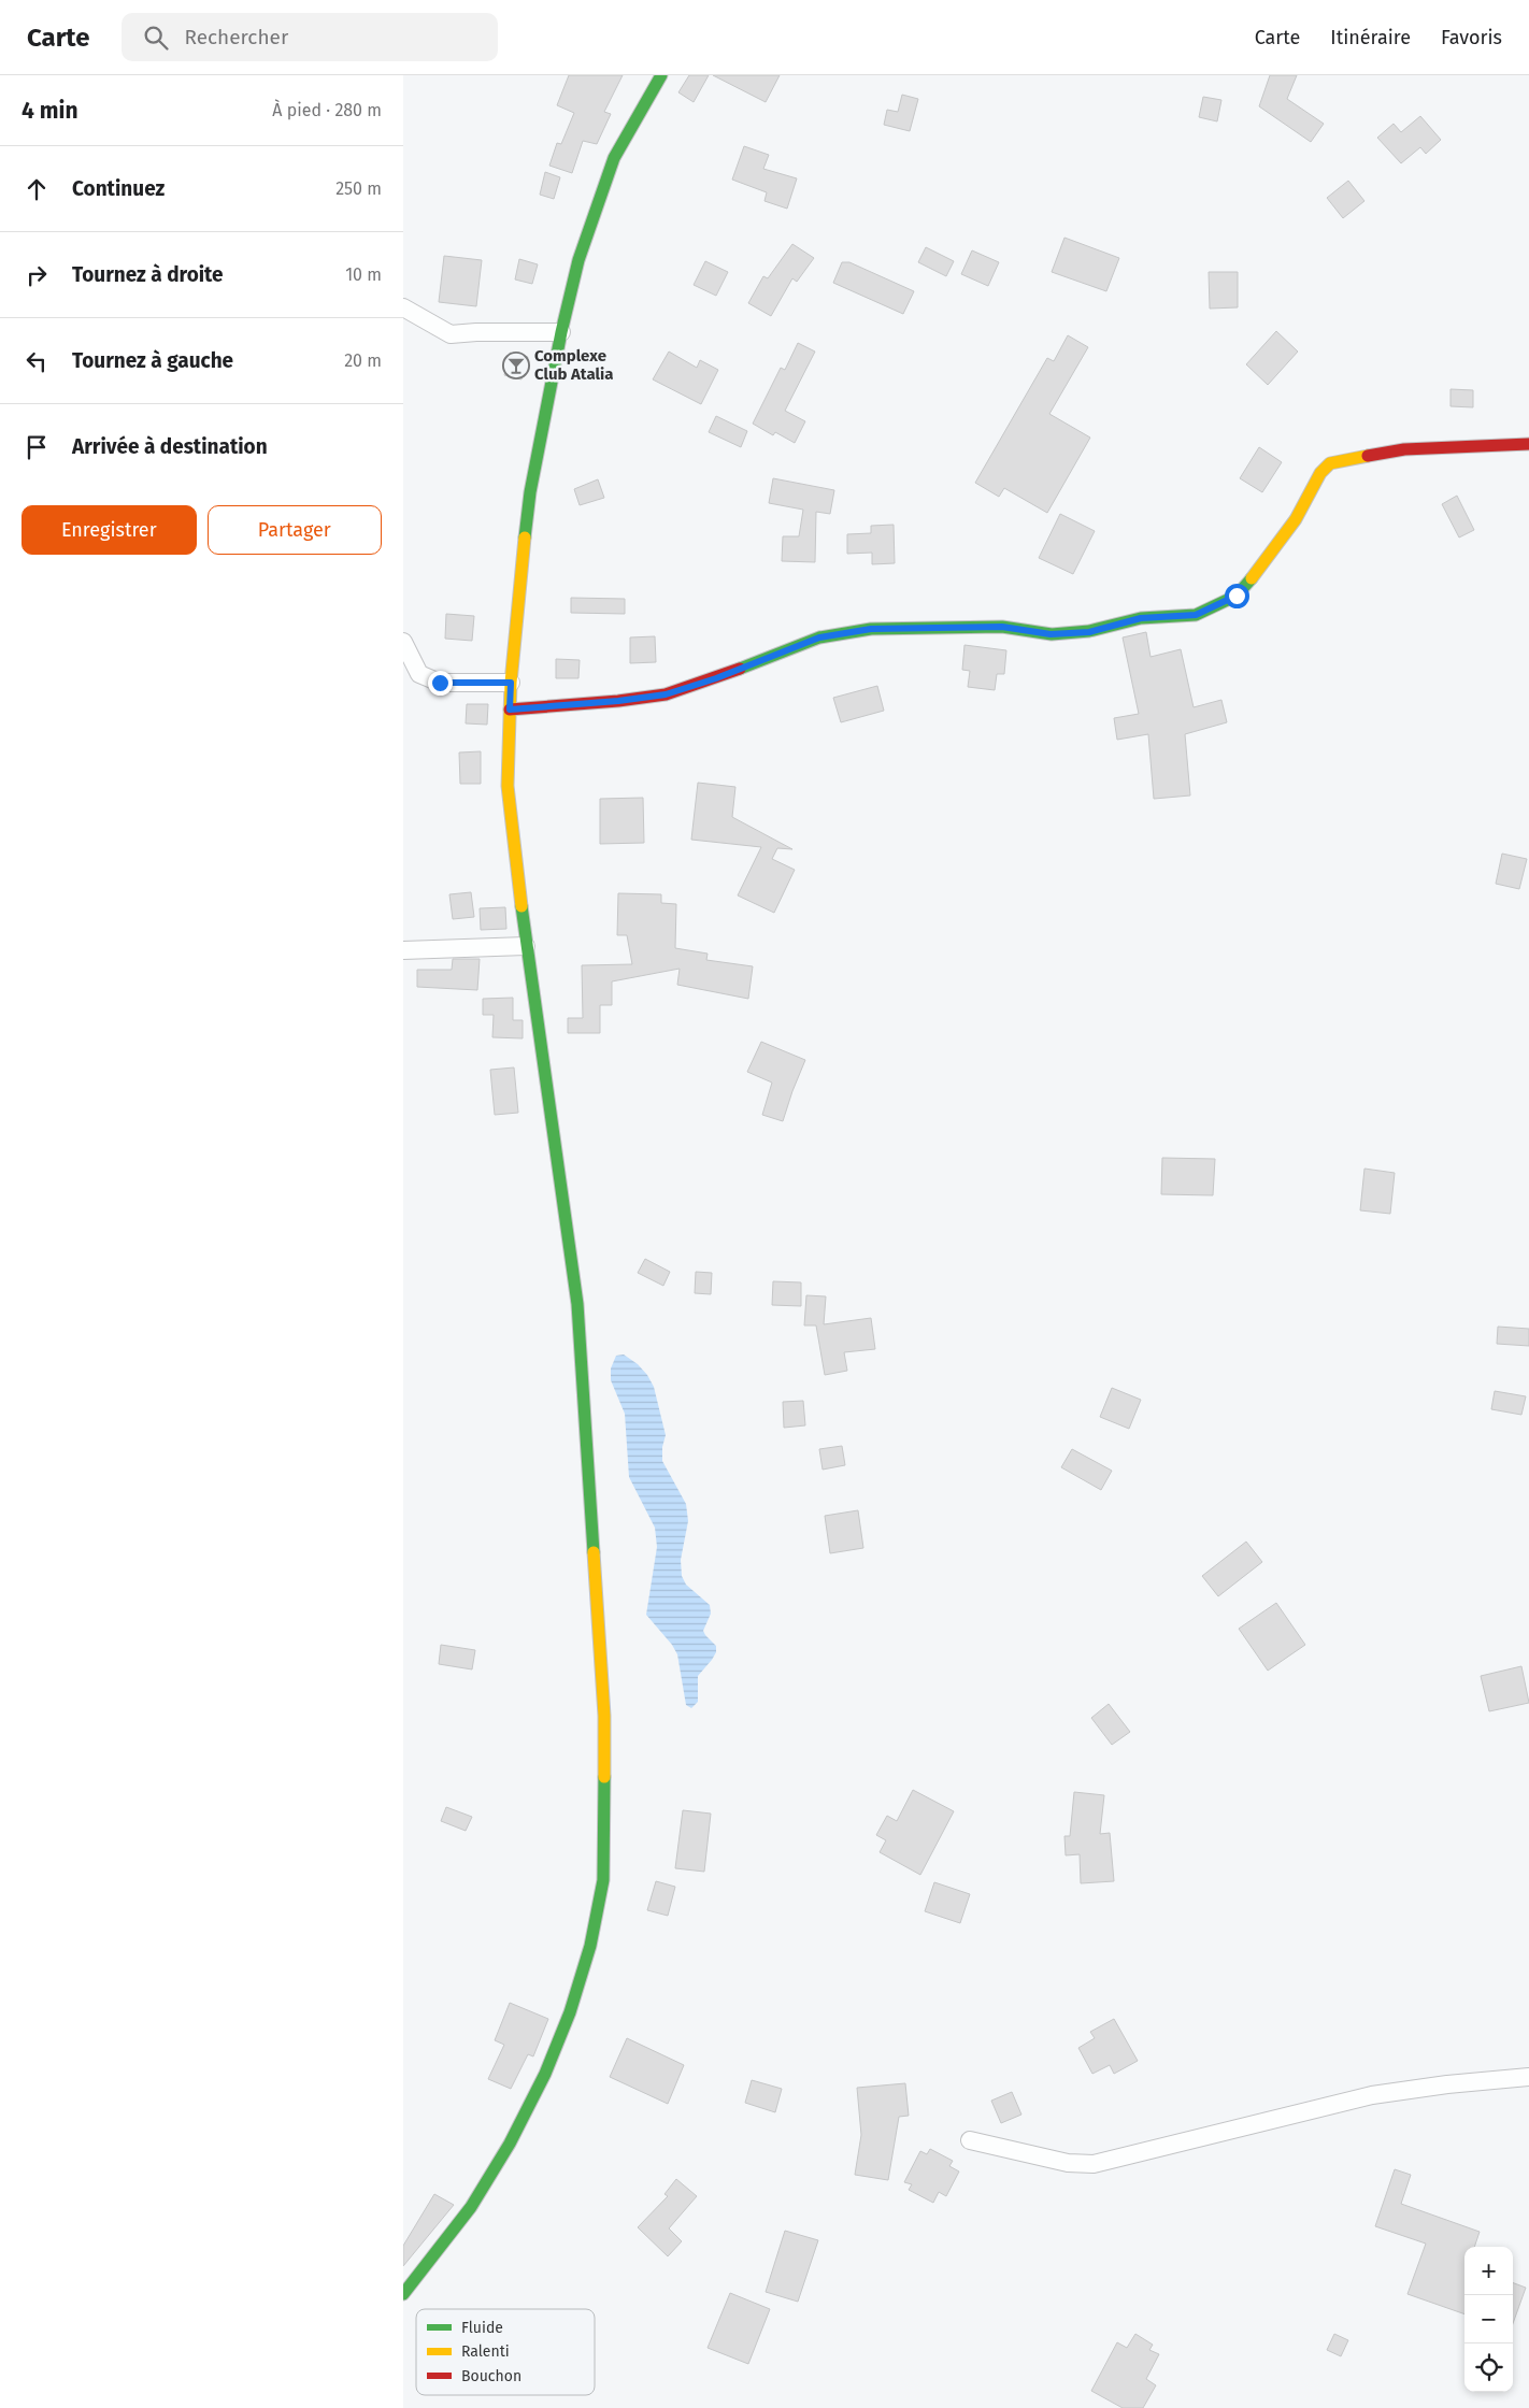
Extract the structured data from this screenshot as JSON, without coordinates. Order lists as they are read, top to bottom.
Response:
{
  "places": {
    "bar": ["Complexe Club Atalia"]
  },
  "legend": ["Fluide", "Ralenti", "Bouchon"],
  "page": {
    "header": "Carte",
    "search": "Rechercher",
    "nav": ["Carte", "Itinéraire", "Favoris"],
    "heading": ["4 min", "À pied · 280 m"],
    "list": [
      ["Continuez", "250 m"],
      ["Tournez à droite", "10 m"],
      ["Tournez à gauche", "20 m"],
      "Arrivée à destination"
    ],
    "buttons": ["Enregistrer", "Partager"],
    "map_buttons": ["+", "−"]
  }
}
